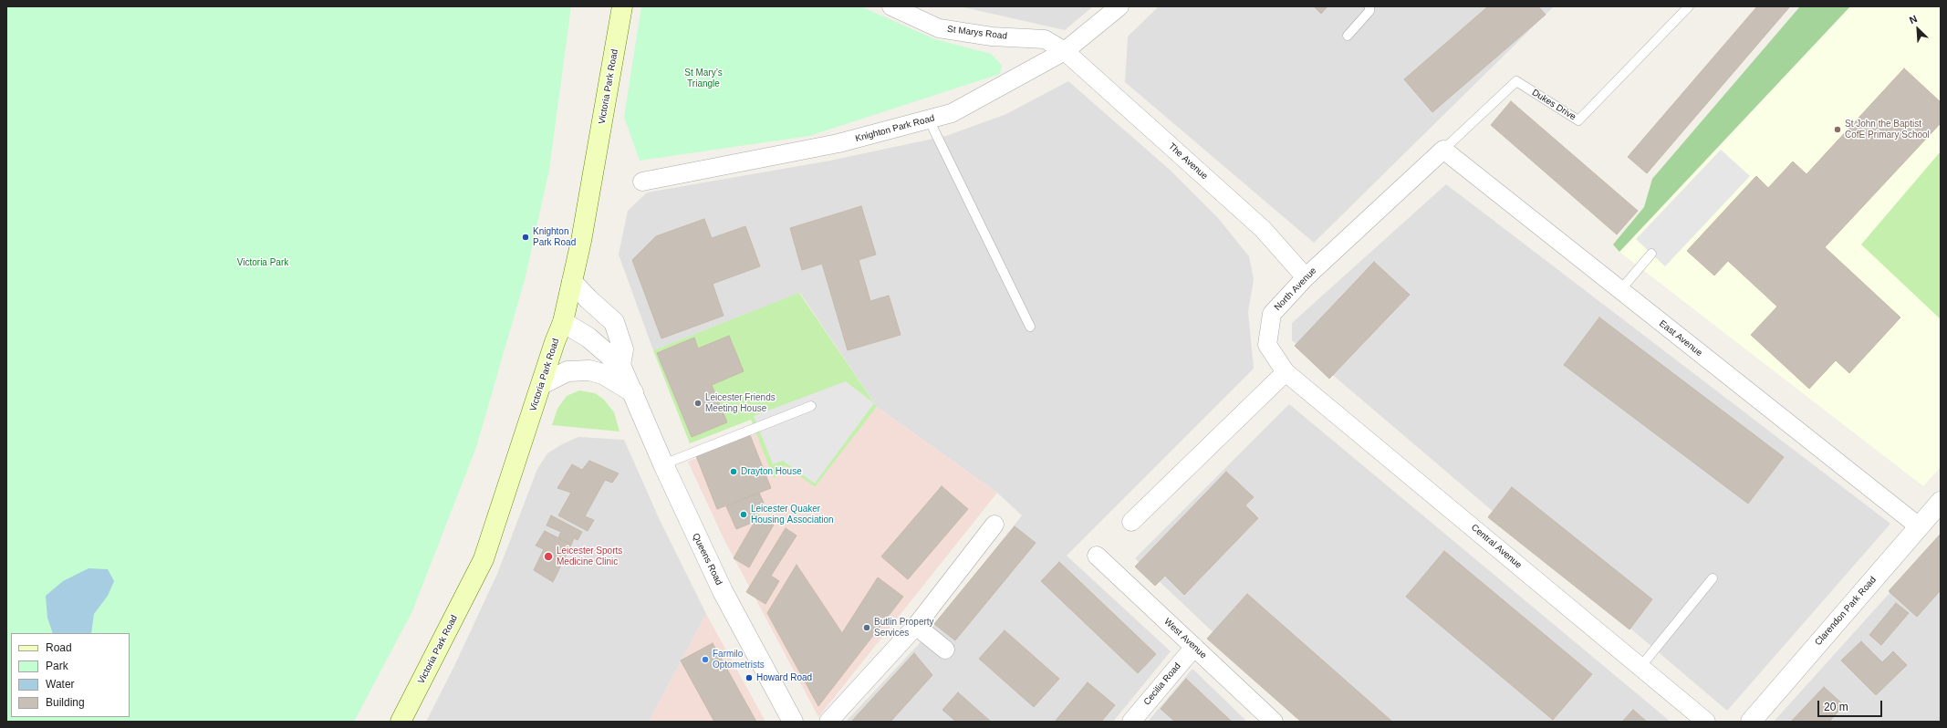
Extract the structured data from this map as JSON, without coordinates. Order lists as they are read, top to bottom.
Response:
{
  "streets": {
    "main road": ["Victoria Park Road"],
    "street": [
      "St Marys Road",
      "Knighton Park Road",
      "The Avenue",
      "North Avenue",
      "East Avenue",
      "Central Avenue",
      "Queens Road",
      "Clarendon Park Road",
      "West Avenue",
      "Cecilia Road"
    ],
    "lane": ["Dukes Drive"]
  },
  "crossings": [
    ["St Marys Road", "Knighton Park Road"],
    ["St Marys Road", "The Avenue"],
    ["Victoria Park Road", "Queens Road"],
    ["Dukes Drive", "North Avenue"],
    ["Dukes Drive", "East Avenue"],
    ["Knighton Park Road", "The Avenue"],
    ["The Avenue", "North Avenue"],
    ["North Avenue", "East Avenue"],
    ["North Avenue", "Central Avenue"],
    ["East Avenue", "Clarendon Park Road"],
    ["West Avenue", "Cecilia Road"]
  ],
  "parks": ["St Mary’s Triangle", "Victoria Park"],
  "places": [
    "St John the Baptist CofE Primary School",
    "Knighton Park Road",
    "Leicester Friends Meeting House",
    "Drayton House",
    "Leicester Quaker Housing Association",
    "Leicester Sports Medicine Clinic",
    "Butlin Property Services",
    "Farmilo Optometrists",
    "Howard Road"
  ],
  "legend": [
    "Road",
    "Park",
    "Water",
    "Building"
  ],
  "scale_bar": "20 m",
  "north": "top left"
}
